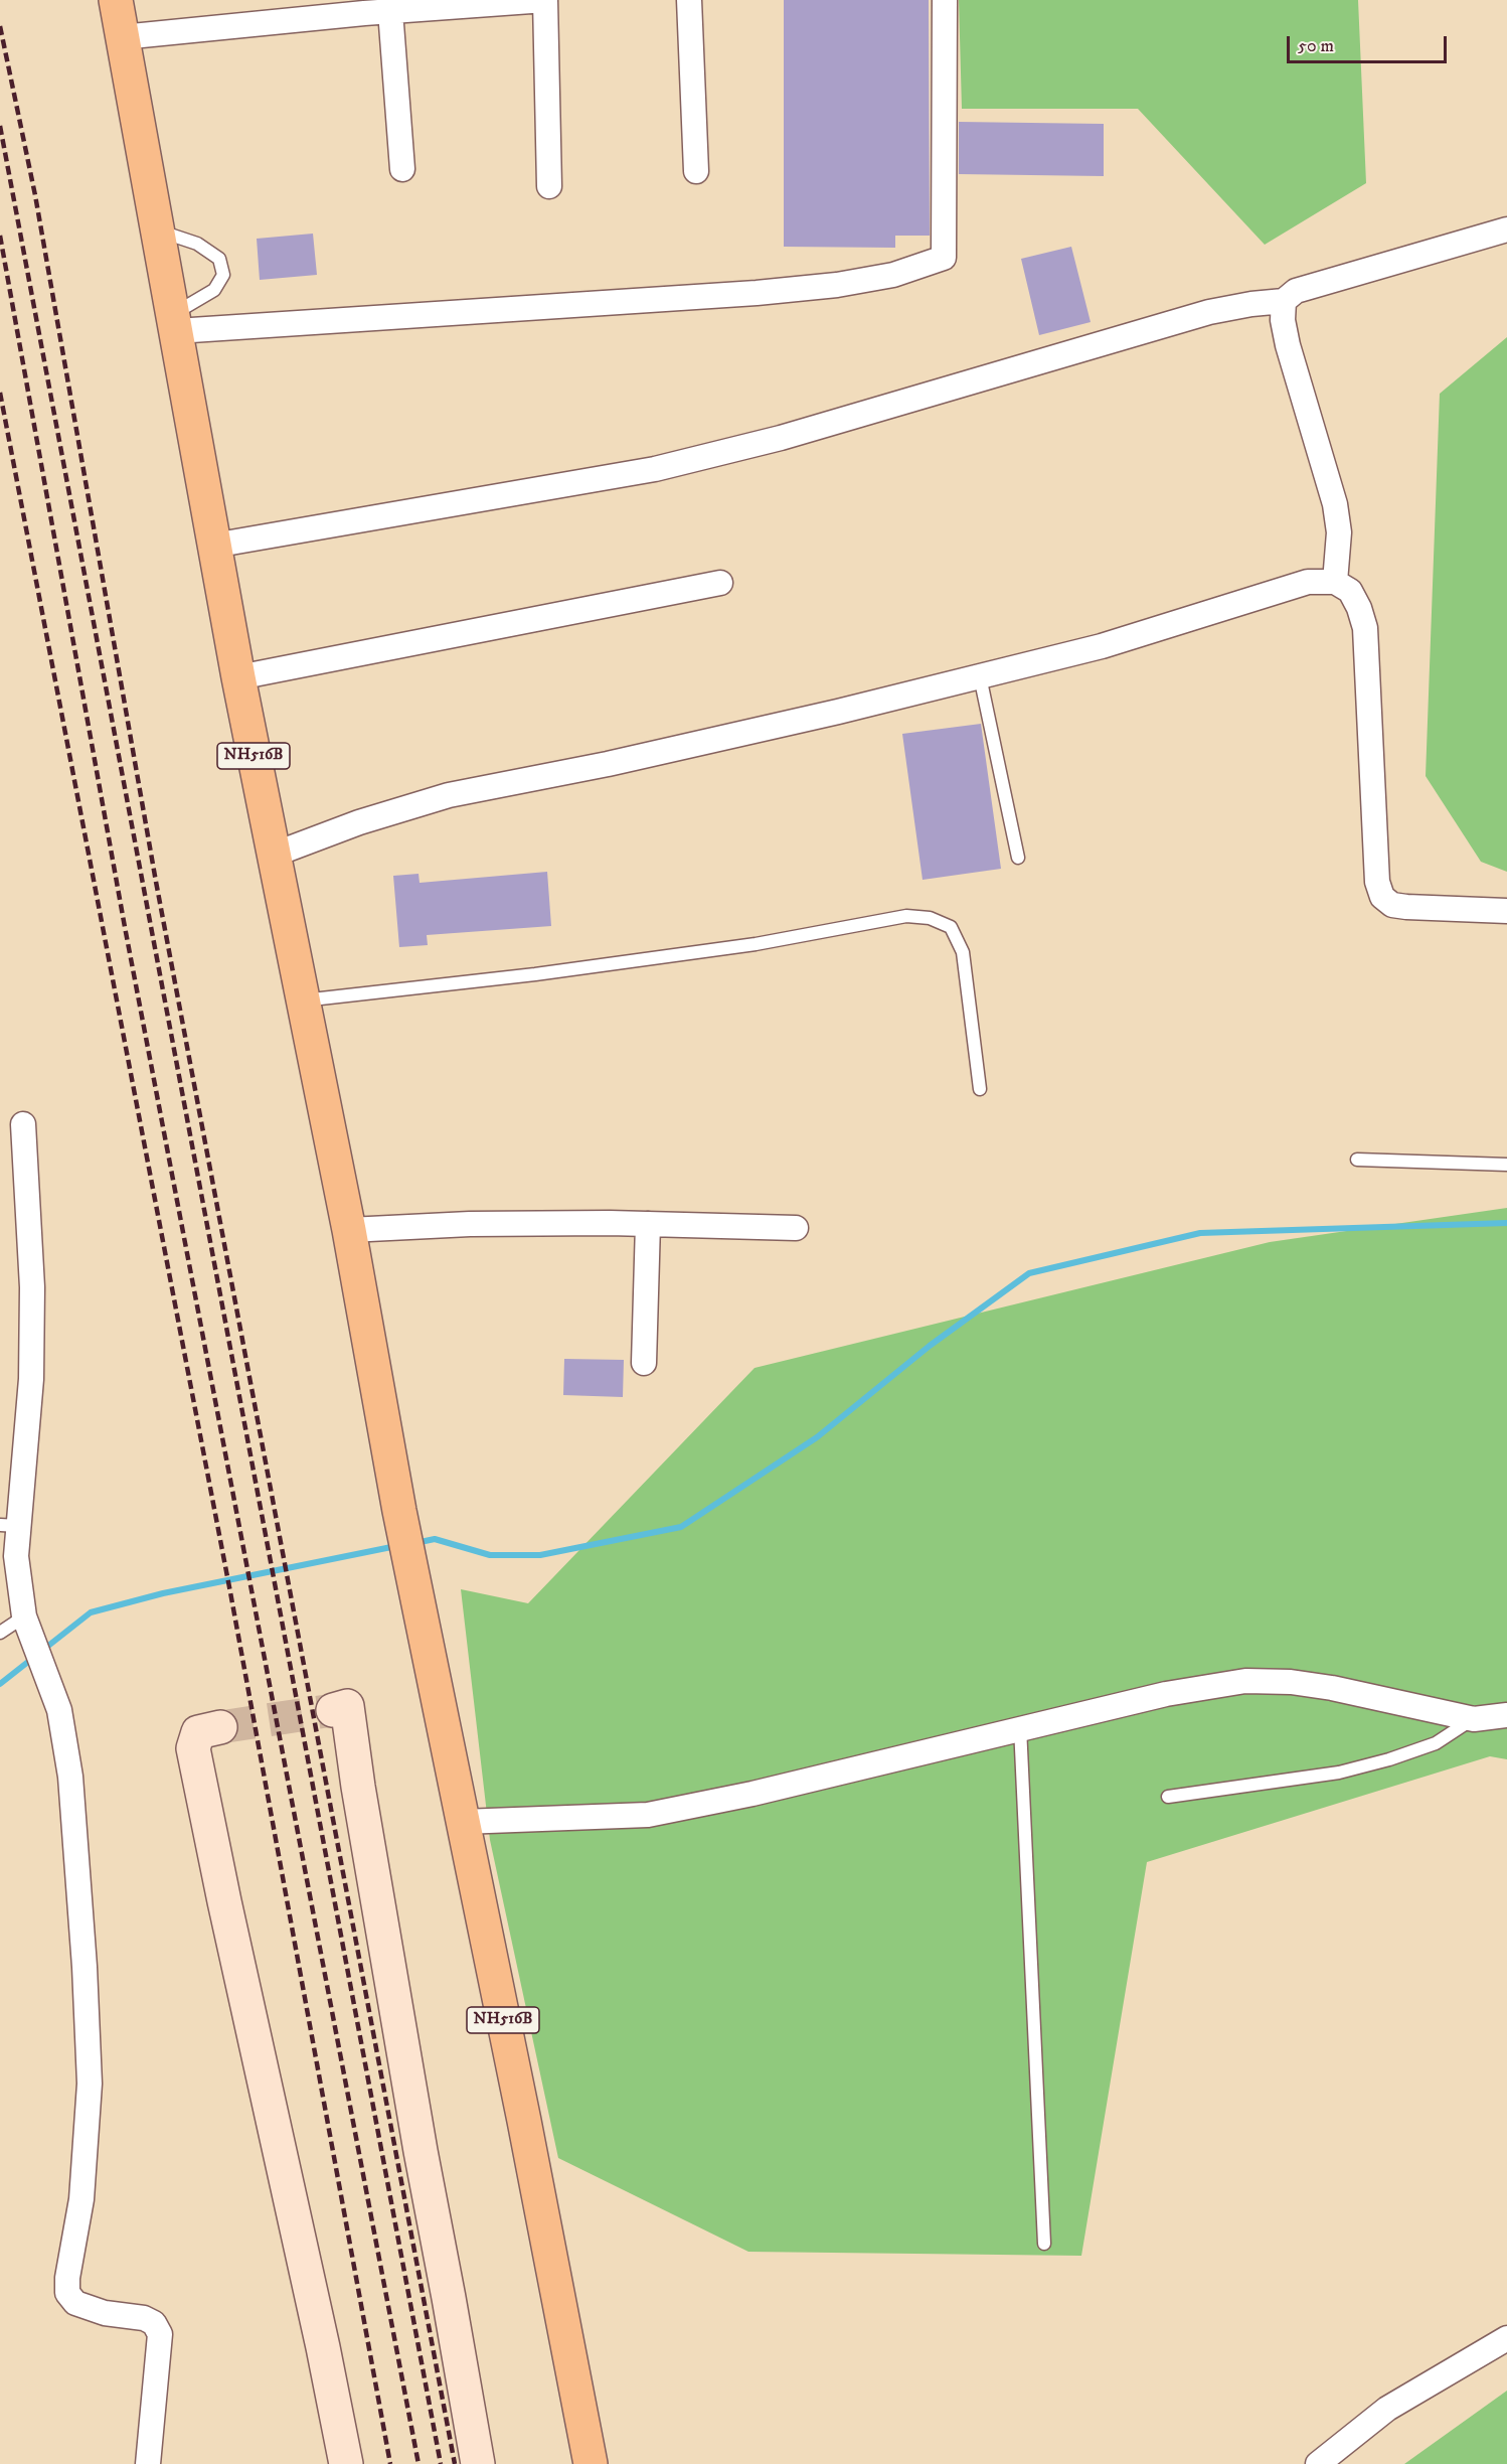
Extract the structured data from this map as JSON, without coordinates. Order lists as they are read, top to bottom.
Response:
{
  "streets": {
    "highway": ["NH516B"]
  },
  "scale_bar": "50 m"
}
